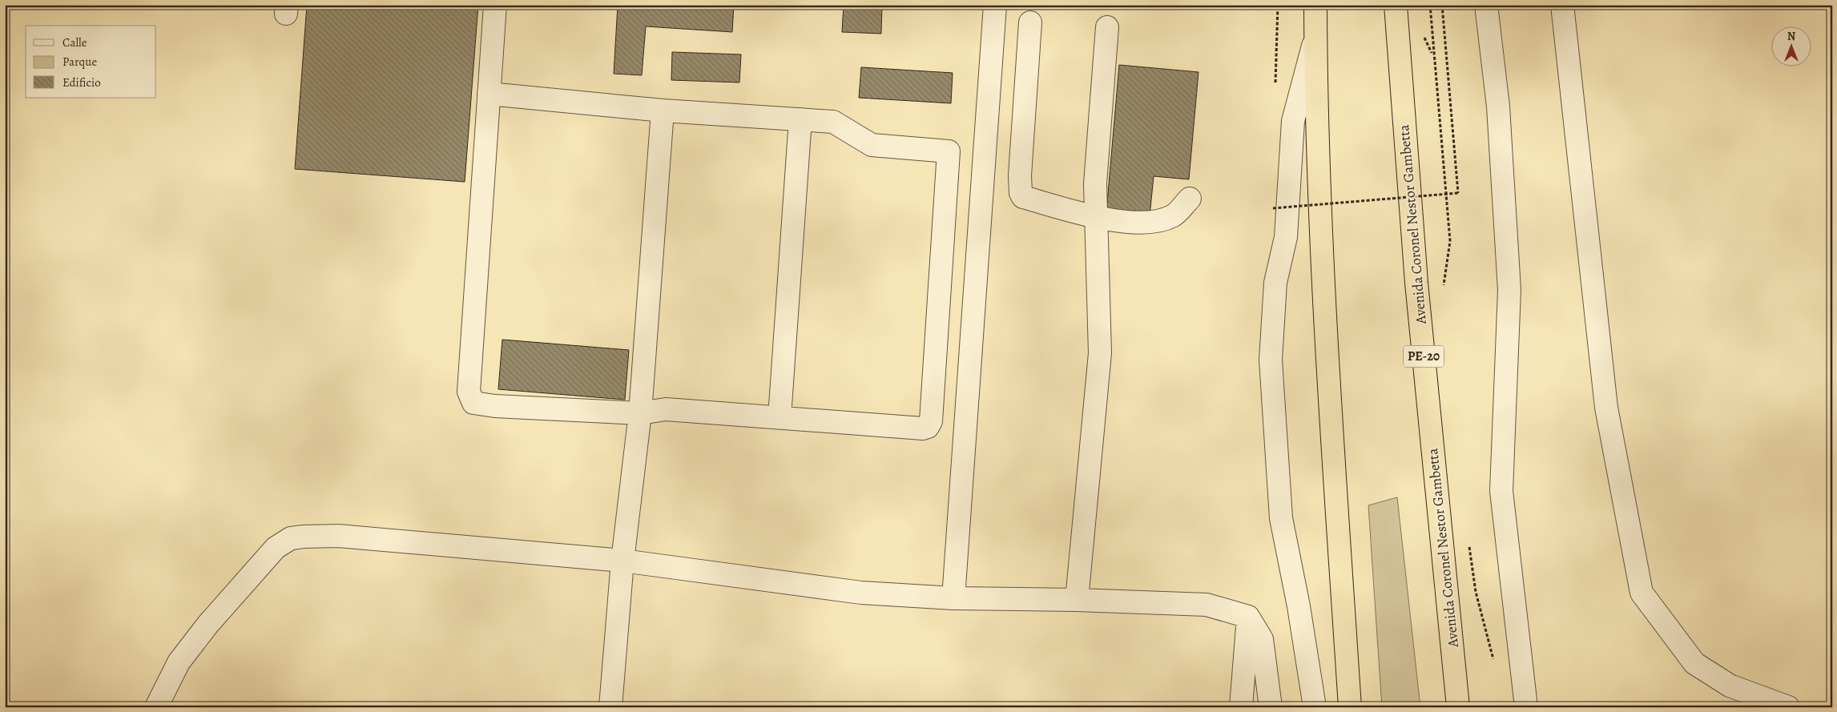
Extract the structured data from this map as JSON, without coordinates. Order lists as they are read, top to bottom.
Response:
{
  "streets": {
    "highway": ["Avenida Coronel Nestor Gambetta", "PE-20"]
  },
  "legend": ["Calle", "Parque", "Edificio"],
  "north": "top"
}
